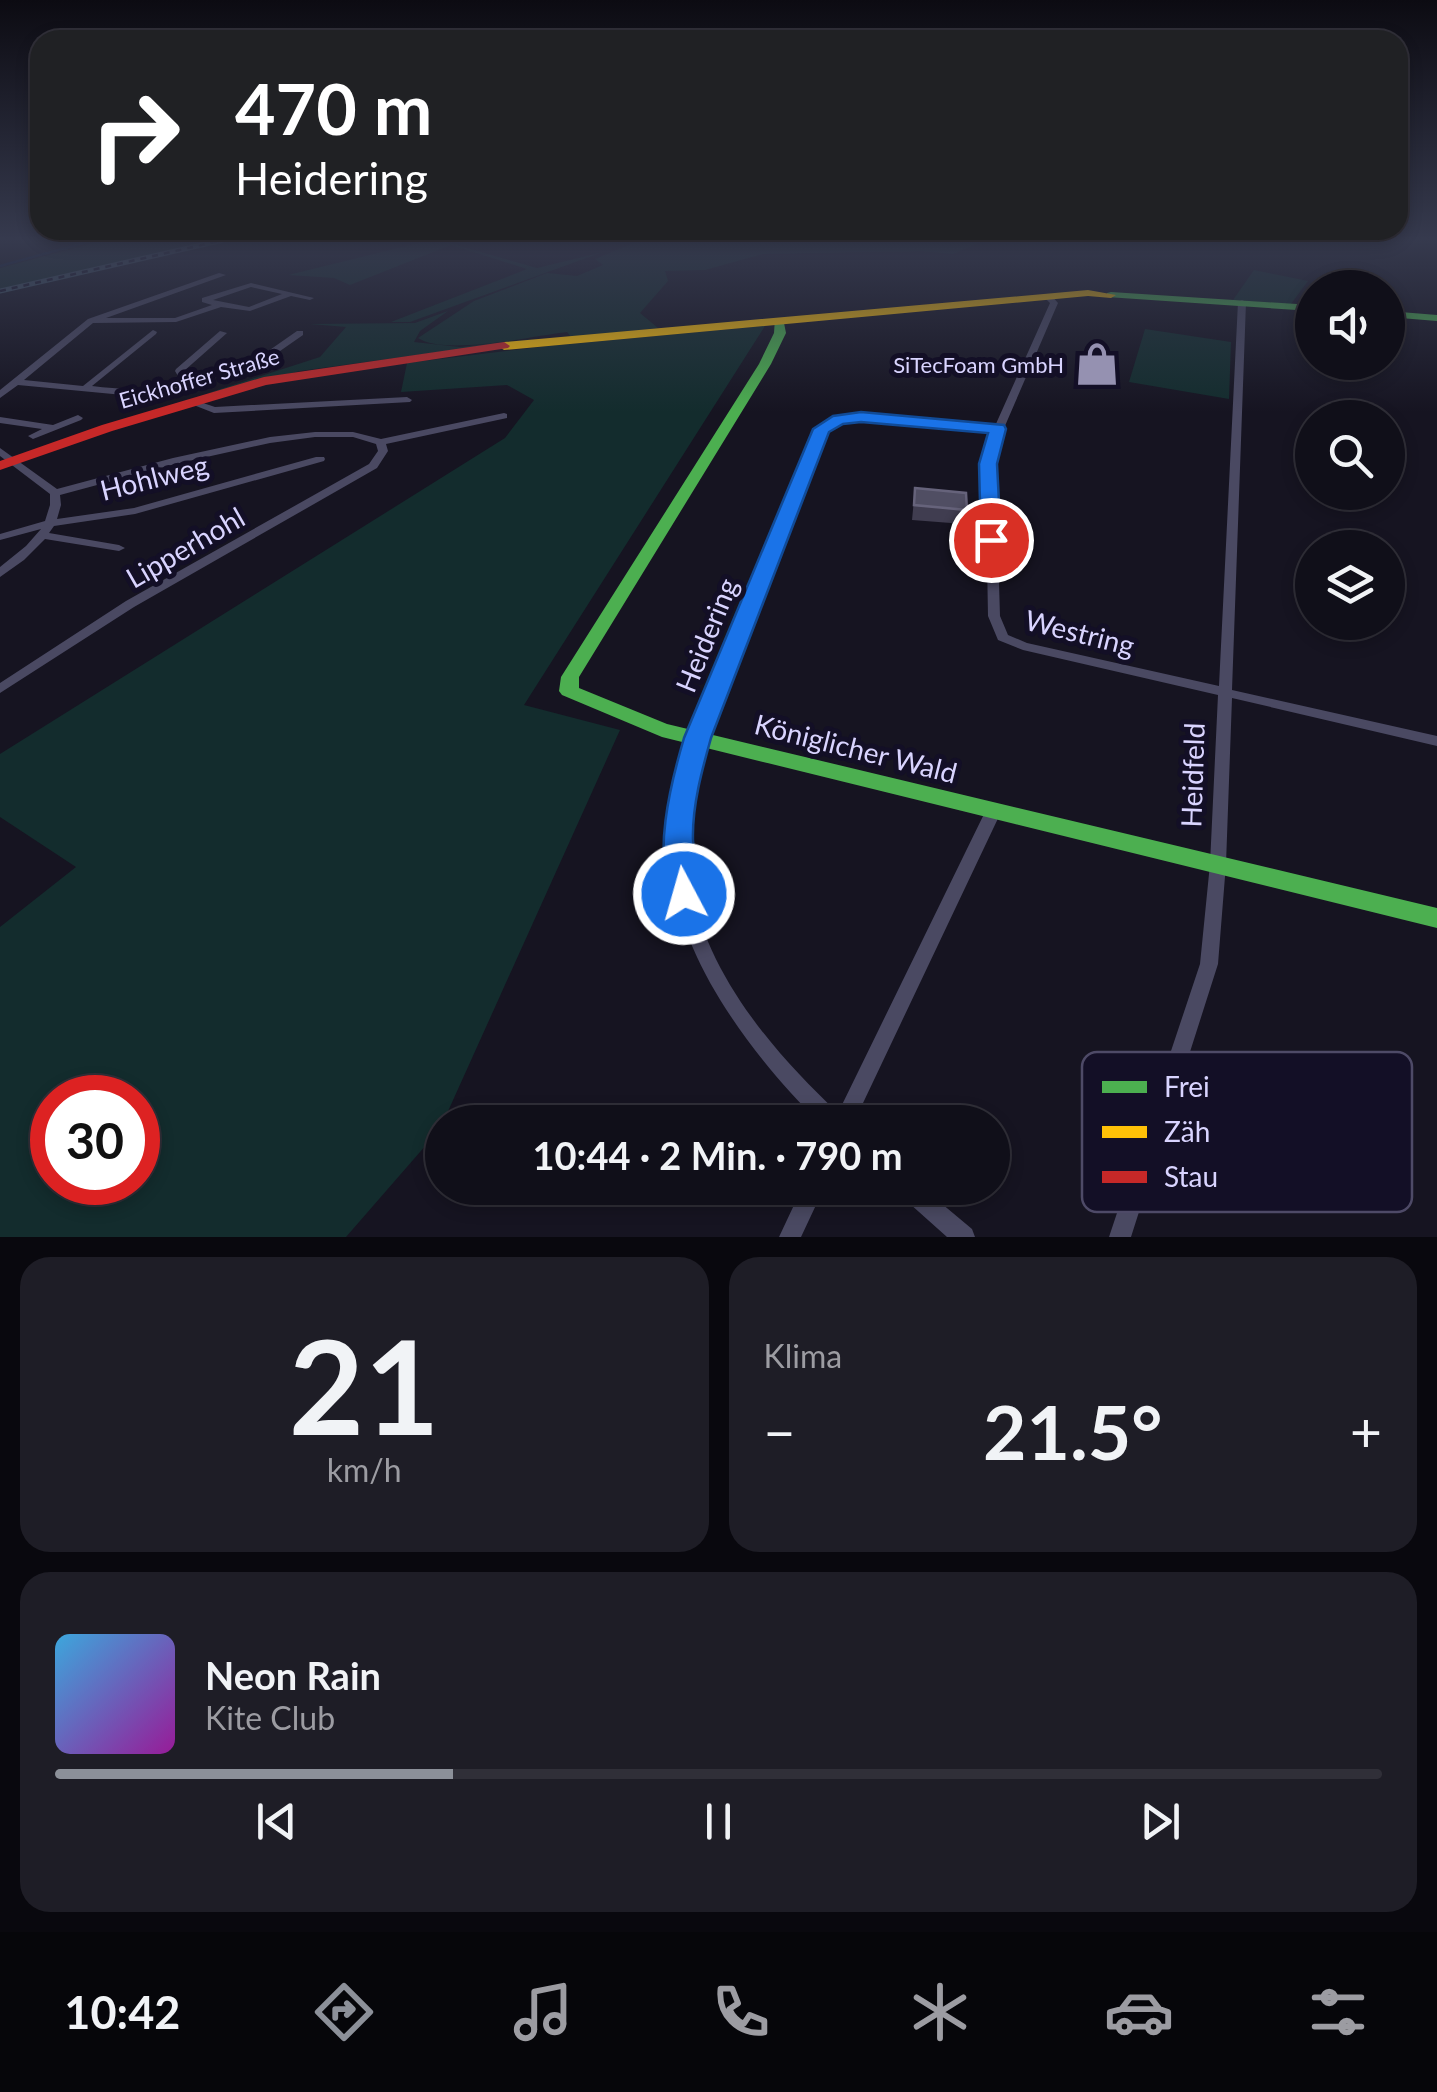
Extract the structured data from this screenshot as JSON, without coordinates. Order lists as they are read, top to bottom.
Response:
{
  "streets": {
    "main road": ["Eickhoffer Straße", "Königlicher Wald"],
    "street": [
      "Hohlweg",
      "Lipperhohl",
      "Westring",
      "Heidering",
      "Heidfeld"
    ]
  },
  "crossings": [
    ["Eickhoffer Straße", "Königlicher Wald"],
    ["Eickhoffer Straße", "Heidfeld"],
    ["Westring", "Heidering"],
    ["Westring", "Heidfeld"],
    ["Heidering", "Königlicher Wald"],
    ["Königlicher Wald", "Heidfeld"]
  ],
  "places": {
    "shop": ["SiTecFoam GmbH"]
  },
  "legend": ["Frei", "Zäh", "Stau"],
  "page": {
    "turn": ["470 m", "Heidering"],
    "limit": "30",
    "trip": "10:44 · 2 Min. · 790 m",
    "tile": [
      ["21", "km/h"],
      "Klima"
    ],
    "heat": ["−", "21.5°", "+"],
    "song": ["Neon Rain", "Kite Club"],
    "tabs": "10:42"
  }
}
